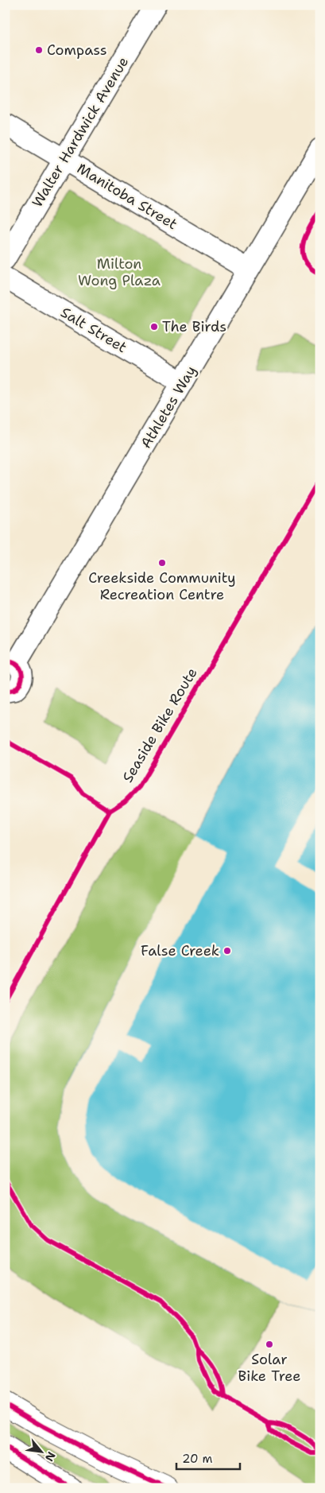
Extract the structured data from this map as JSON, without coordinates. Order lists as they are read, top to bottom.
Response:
{
  "streets": {
    "street": [
      "Walter Hardwick Avenue",
      "Manitoba Street",
      "Salt Street",
      "Athletes Way"
    ],
    "cycle path": ["Seaside Bike Route"]
  },
  "crossings": [
    ["Walter Hardwick Avenue", "Manitoba Street"],
    ["Manitoba Street", "Athletes Way"],
    ["Salt Street", "Athletes Way"]
  ],
  "parks": ["Milton Wong Plaza"],
  "places": [
    "Compass",
    "The Birds",
    "Creekside Community Recreation Centre",
    "False Creek",
    "Solar Bike Tree"
  ],
  "scale_bar": "20 m",
  "north": "bottom right"
}
